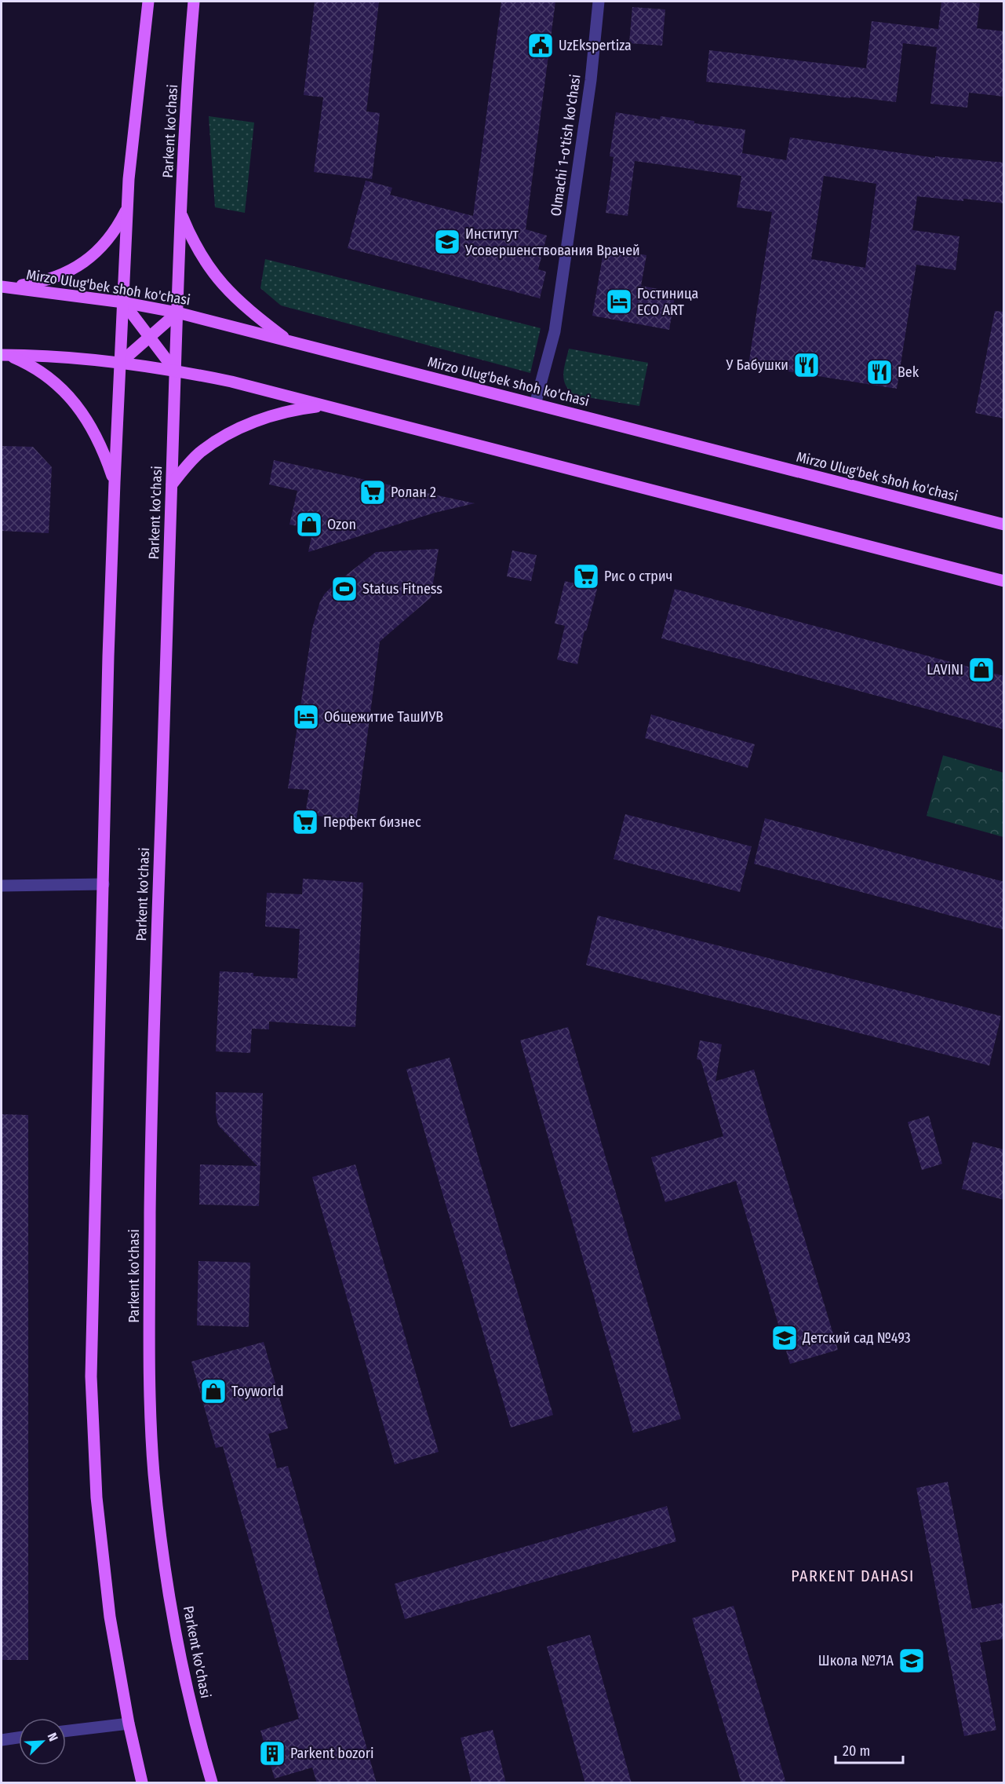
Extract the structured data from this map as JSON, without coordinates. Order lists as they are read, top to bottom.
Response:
{
  "streets": {
    "main road": ["Parkent ko'chasi", "Mirzo Ulug'bek shoh ko'chasi"],
    "street": ["Olmachi 1-o'tish ko'chasi"]
  },
  "crossings": [
    ["Parkent ko'chasi", "Mirzo Ulug'bek shoh ko'chasi"],
    ["Olmachi 1-o'tish ko'chasi", "Mirzo Ulug'bek shoh ko'chasi"]
  ],
  "districts": ["PARKENT DAHASI"],
  "places": {
    "public building": ["UzEkspertiza"],
    "school or university": ["Институт Усовершенствования Врачей", "Детский сад №493", "Школа №71А"],
    "hotel": ["Гостиница ECO ART", "Общежитие ТашИУВ"],
    "restaurant": ["У Бабушки", "Bek"],
    "supermarket": ["Ролан 2", "Рис о стрич", "Перфект бизнес"],
    "shop": ["Ozon", "LAVINI", "Toyworld"],
    "sports": ["Status Fitness"],
    "building": ["Parkent bozori"]
  },
  "scale_bar": "20 m",
  "north": "top right"
}
